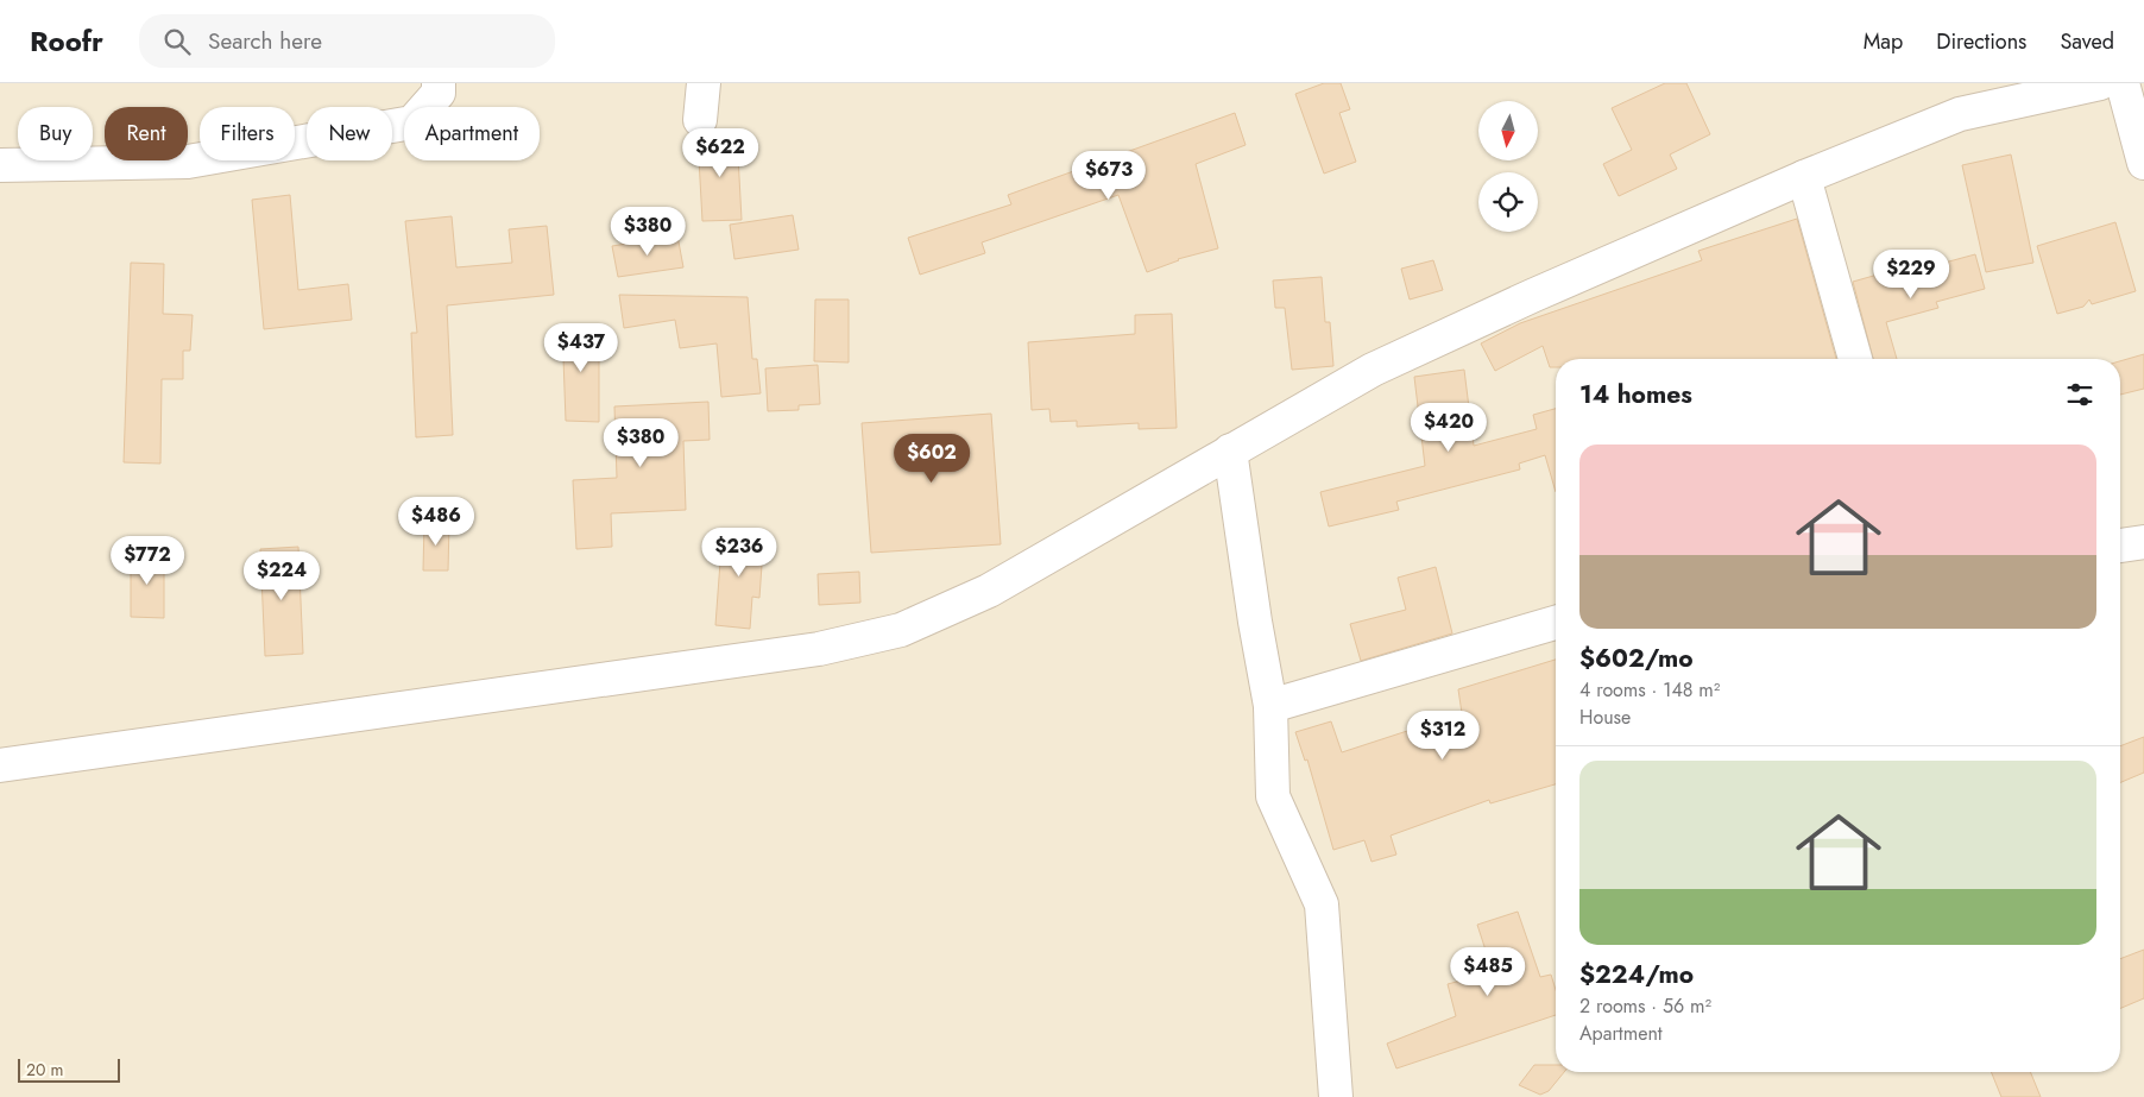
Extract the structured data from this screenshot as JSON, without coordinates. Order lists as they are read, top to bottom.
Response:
{
  "scale_bar": "20 m",
  "north": "bottom",
  "page": {
    "header": "Roofr",
    "search": "Search here",
    "nav": ["Map", "Directions", "Saved"],
    "chip": [
      "Buy",
      "Rent",
      "Filters",
      "New",
      "Apartment"
    ],
    "price": [
      "$622",
      "$673",
      "$380",
      "$229",
      "$437",
      "$420",
      "$380",
      "$602",
      "$486",
      "$236",
      "$772",
      "$224",
      "$312",
      "$485"
    ],
    "heading": "14 homes",
    "list": [
      {
        "name": "$602/mo",
        "note": "4 rooms · 148 m² · House"
      },
      {
        "name": "$224/mo",
        "note": "2 rooms · 56 m² · Apartment"
      }
    ],
    "scale": "20 m"
  }
}
